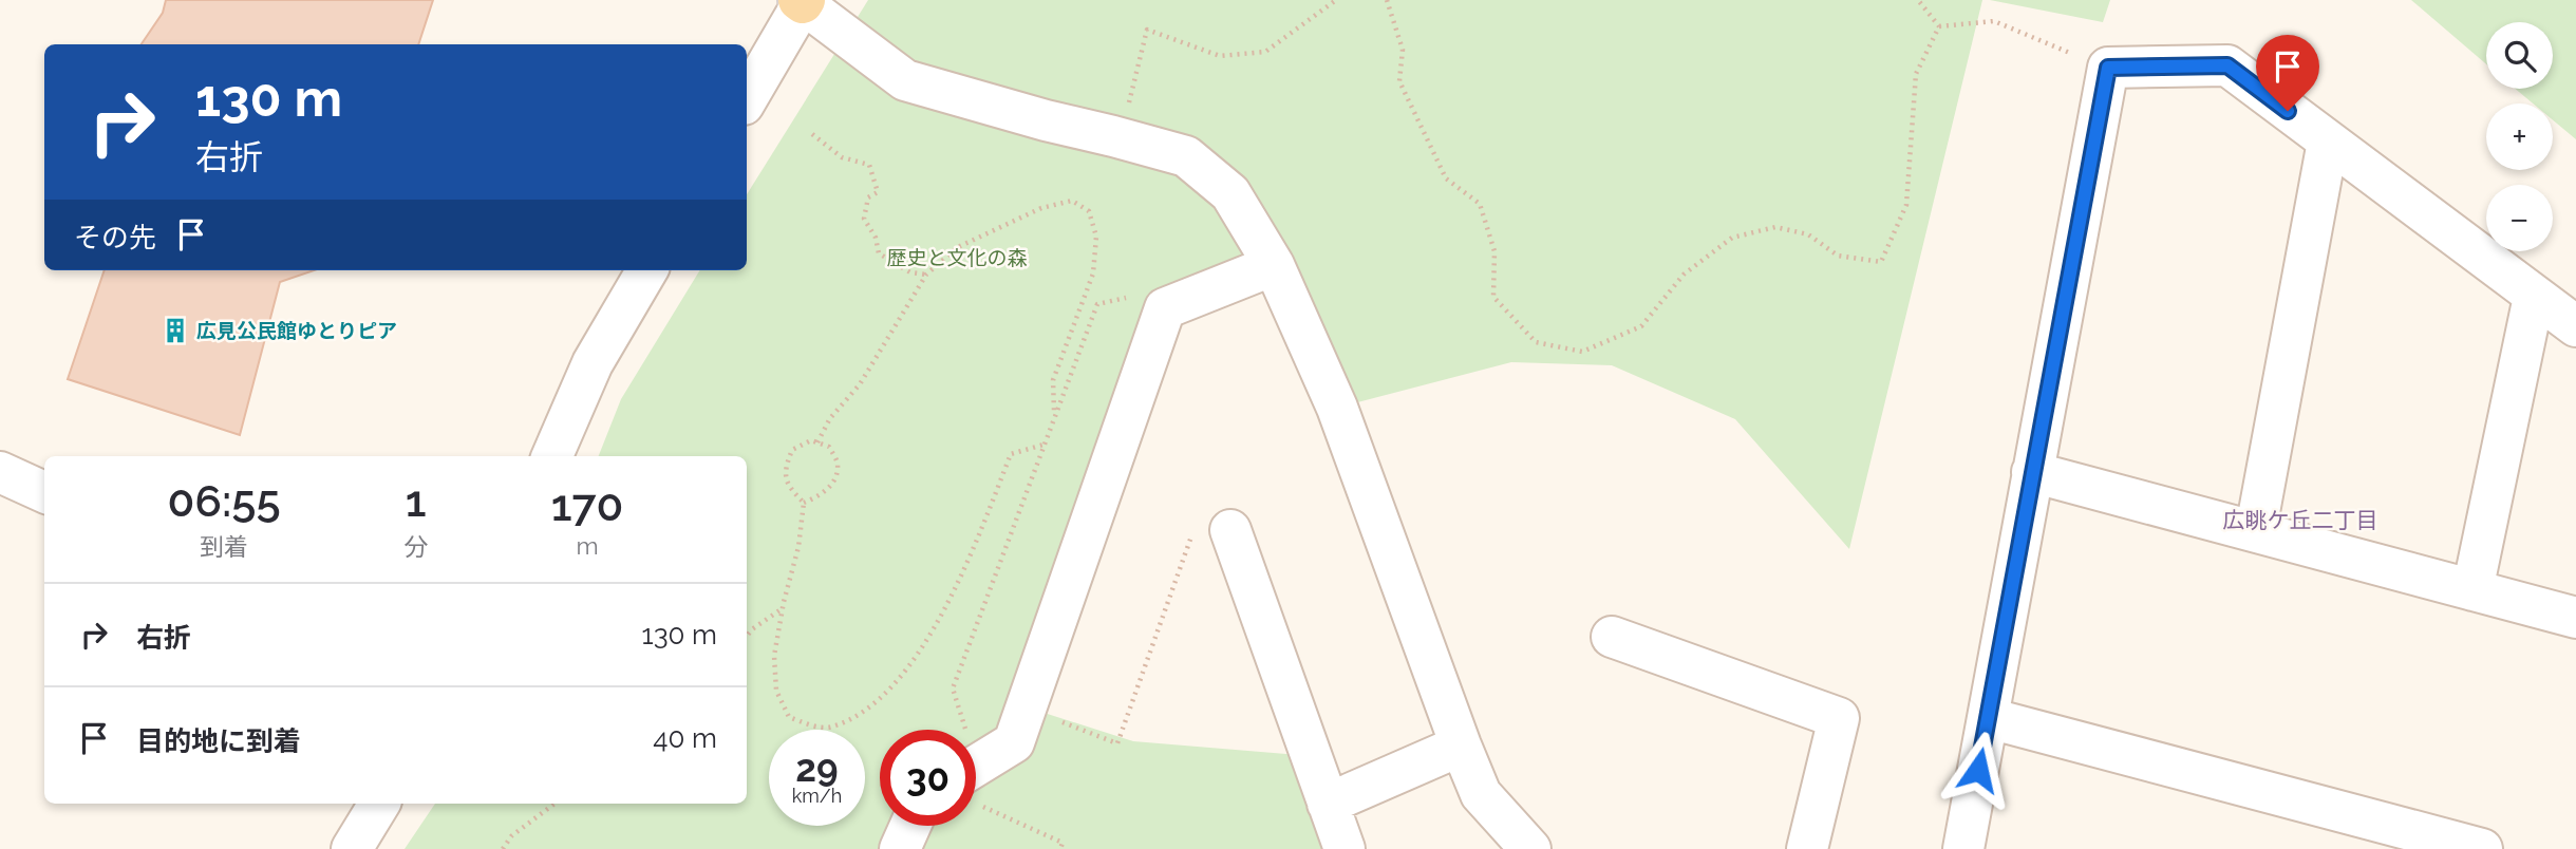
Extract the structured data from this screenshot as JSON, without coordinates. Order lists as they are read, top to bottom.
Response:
{
  "districts": ["広眺ケ丘二丁目"],
  "parks": ["歴史と文化の森"],
  "places": {
    "building": ["広見公民館ゆとりピア"]
  },
  "page": {
    "map_buttons": ["+", "−"],
    "turn": ["130 m", "右折"],
    "then": "その先",
    "eta": [
      "06:55",
      "到着",
      "1",
      "分",
      "170",
      "m"
    ],
    "list": [
      {
        "name": "右折",
        "value": "130 m"
      },
      {
        "name": "目的地に到着",
        "value": "40 m"
      }
    ],
    "speed": "29 km/h",
    "limit": "30"
  }
}
